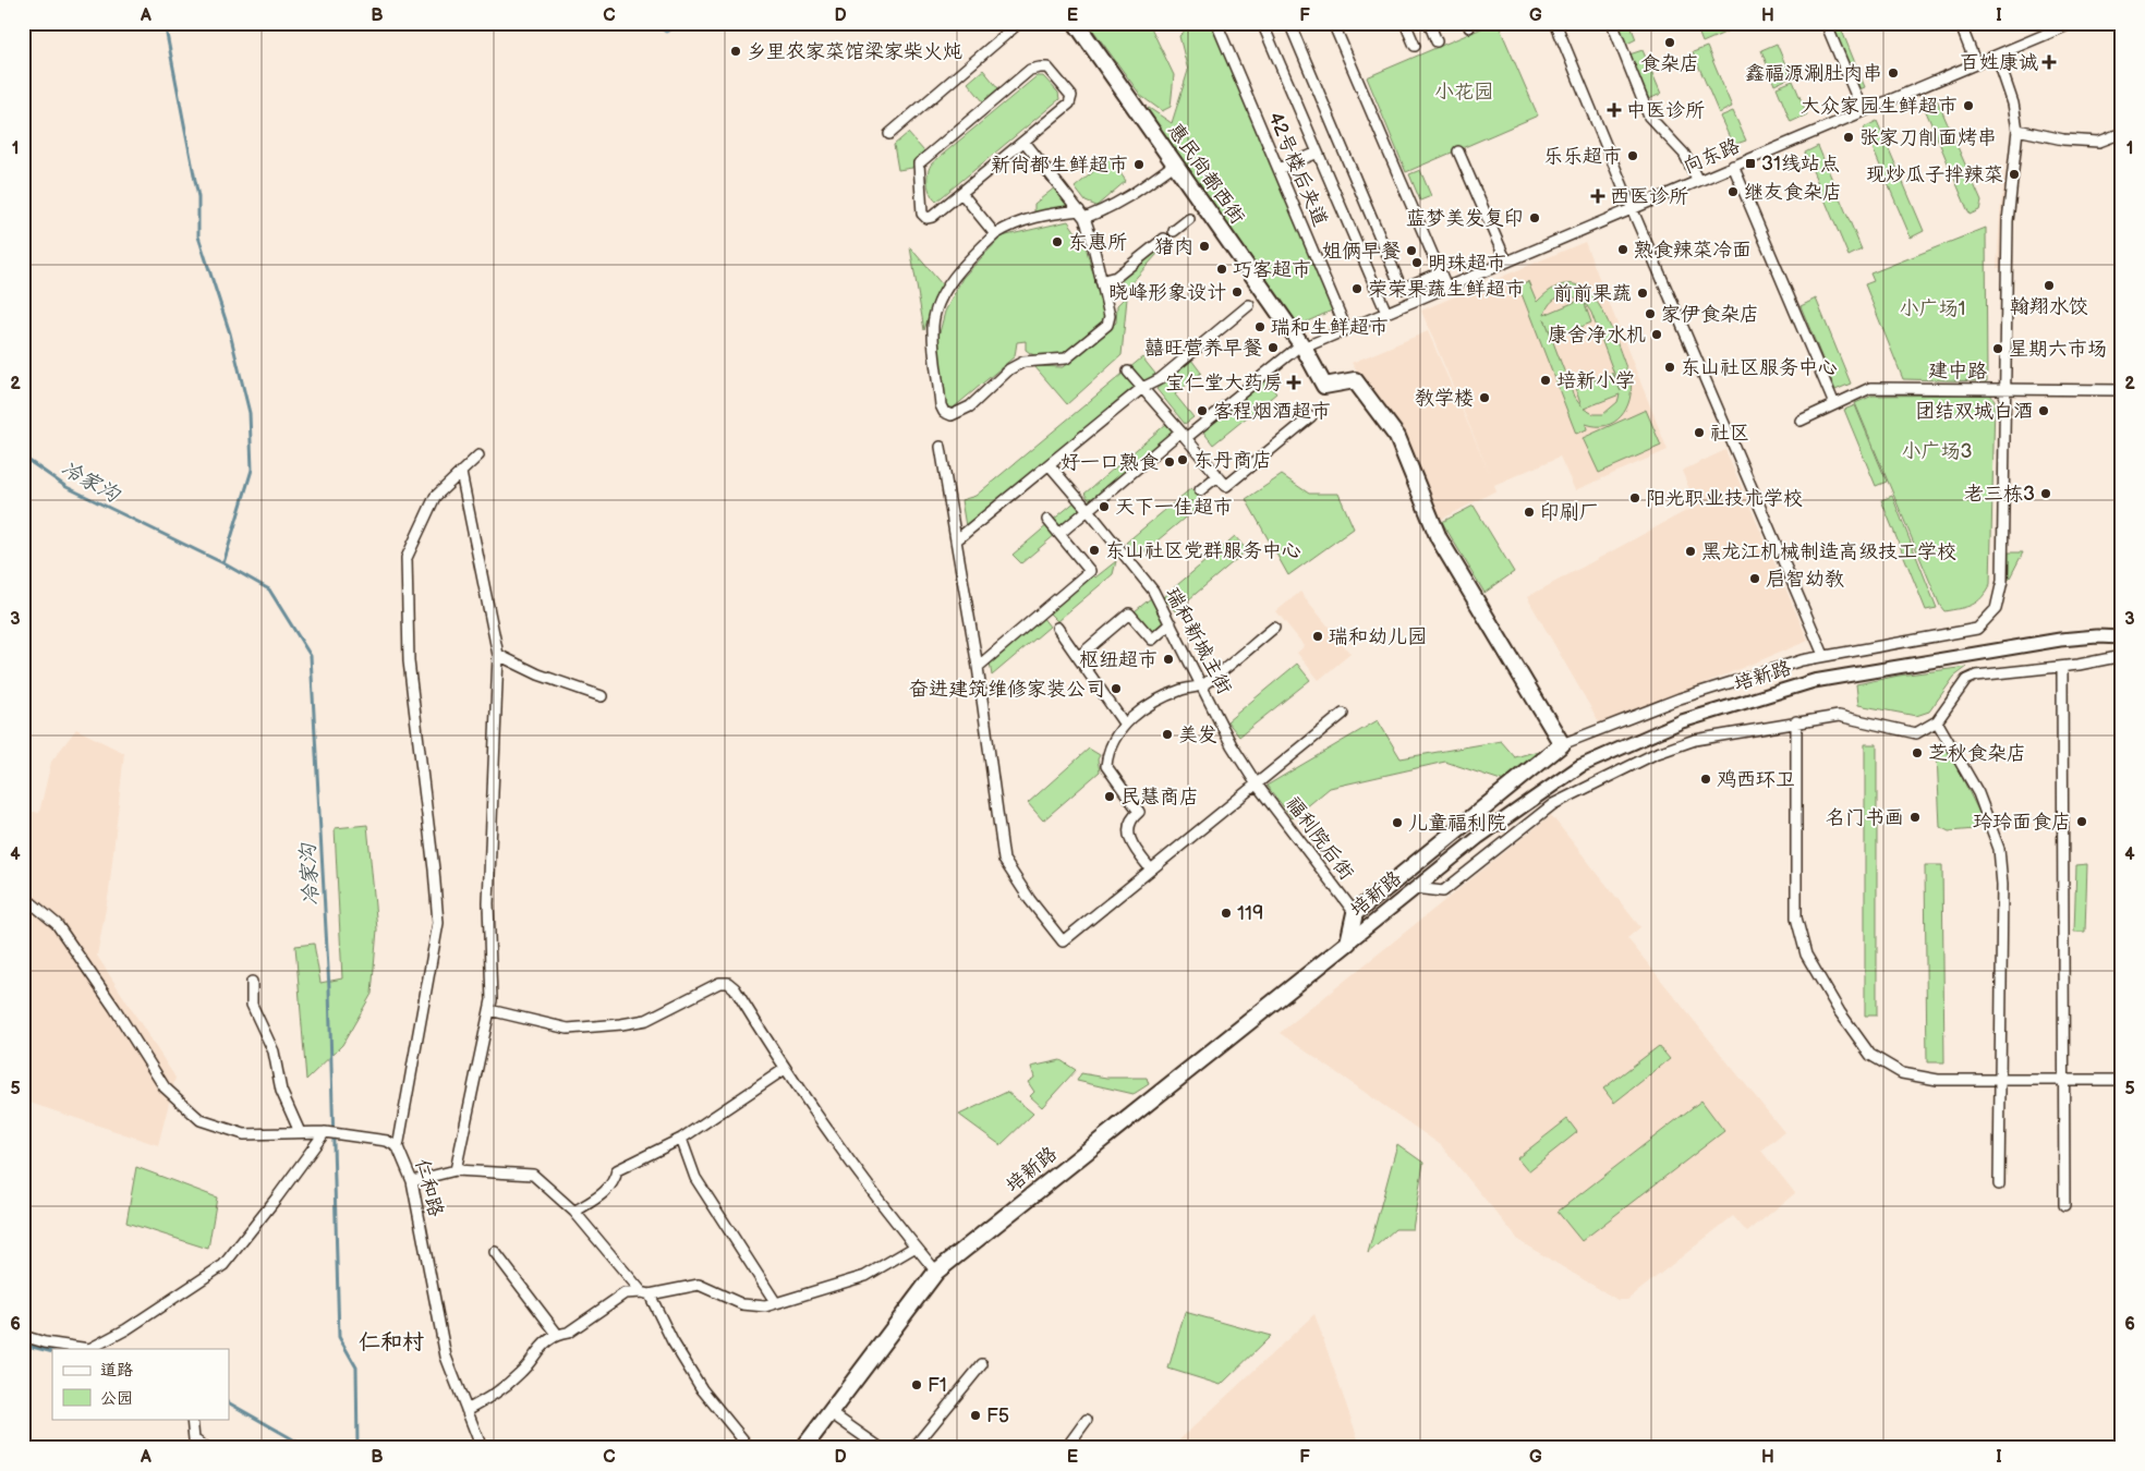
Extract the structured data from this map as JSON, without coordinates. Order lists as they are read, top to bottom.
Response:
{
  "streets": {
    "highway": ["惠民尚都西街", "培新路"],
    "street": [
      "向东路",
      "42号楼后夹道",
      "建中路",
      "瑞和新城主街",
      "福利院后街",
      "仁和路"
    ]
  },
  "crossings": [
    ["向东路", "42号楼后夹道"],
    ["向东路", "惠民尚都西街"],
    ["瑞和新城主街", "福利院后街"]
  ],
  "districts": ["仁和村"],
  "water": ["冷家沟"],
  "parks": ["小花园", "小广场1", "小广场3"],
  "places": {
    "other": [
      "食杂店",
      "乡里农家菜馆梁家柴火炖",
      "鑫福源涮肚肉串",
      "大众家园生鲜超市",
      "张家刀削面烤串",
      "乐乐超市",
      "新尚都生鲜超市",
      "现炒瓜子拌辣菜",
      "继友食杂店",
      "蓝梦美发复印",
      "东惠所",
      "猪肉",
      "熟食辣菜冷面",
      "姐俩早餐",
      "明珠超市",
      "巧客超市",
      "翰翔水饺",
      "荣荣果蔬生鲜超市",
      "晓峰形象设计",
      "前前果蔬",
      "家伊食杂店",
      "瑞和生鲜超市",
      "康舍净水机",
      "囍旺营养早餐",
      "星期六市场",
      "东山社区服务中心",
      "培新小学",
      "教学楼",
      "客程烟酒超市",
      "团结双城白酒",
      "社区",
      "东丹商店",
      "好一口熟食",
      "老三栋3",
      "阳光职业技术学校",
      "天下一佳超市",
      "印刷厂",
      "东山社区党群服务中心",
      "黑龙江机械制造高级技工学校",
      "启智幼教",
      "瑞和幼儿园",
      "枢纽超市",
      "奋进建筑维修家装公司",
      "美发",
      "芝秋食杂店",
      "鸡西环卫",
      "民慧商店",
      "名门书画",
      "玲玲面食店",
      "儿童福利院",
      "119",
      "F1",
      "F5"
    ],
    "health": [
      "百姓康诚",
      "中医诊所",
      "西医诊所",
      "宝仁堂大药房"
    ],
    "transit": ["31线站点"]
  },
  "legend": ["道路", "公园"],
  "grid": {
    "columns": [
      "A",
      "B",
      "C",
      "D",
      "E",
      "F",
      "G",
      "H",
      "I"
    ],
    "rows": [
      "1",
      "2",
      "3",
      "4",
      "5",
      "6"
    ]
  }
}
